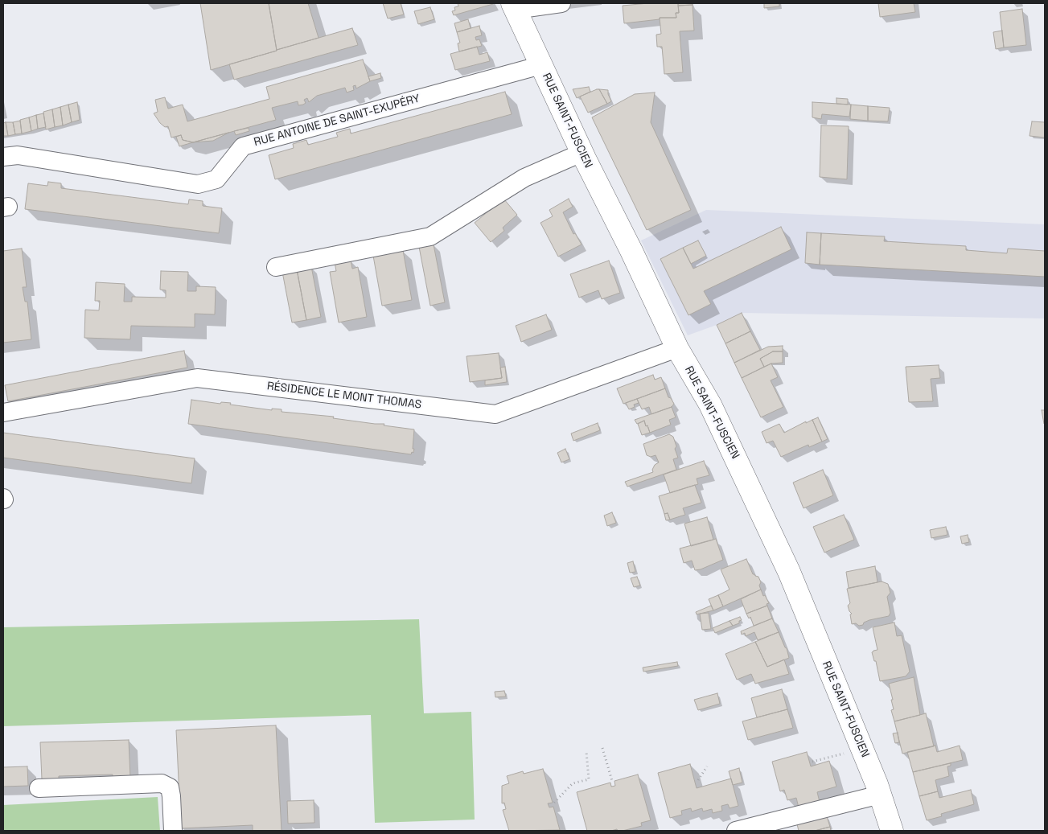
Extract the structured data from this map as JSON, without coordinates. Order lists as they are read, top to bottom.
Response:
{
  "streets": {
    "main road": ["RUE SAINT-FUSCIEN"],
    "street": ["RUE ANTOINE DE SAINT-EXUPÉRY", "RÉSIDENCE LE MONT THOMAS"]
  },
  "crossings": [
    ["RUE ANTOINE DE SAINT-EXUPÉRY", "RUE SAINT-FUSCIEN"],
    ["RUE SAINT-FUSCIEN", "RÉSIDENCE LE MONT THOMAS"]
  ]
}
